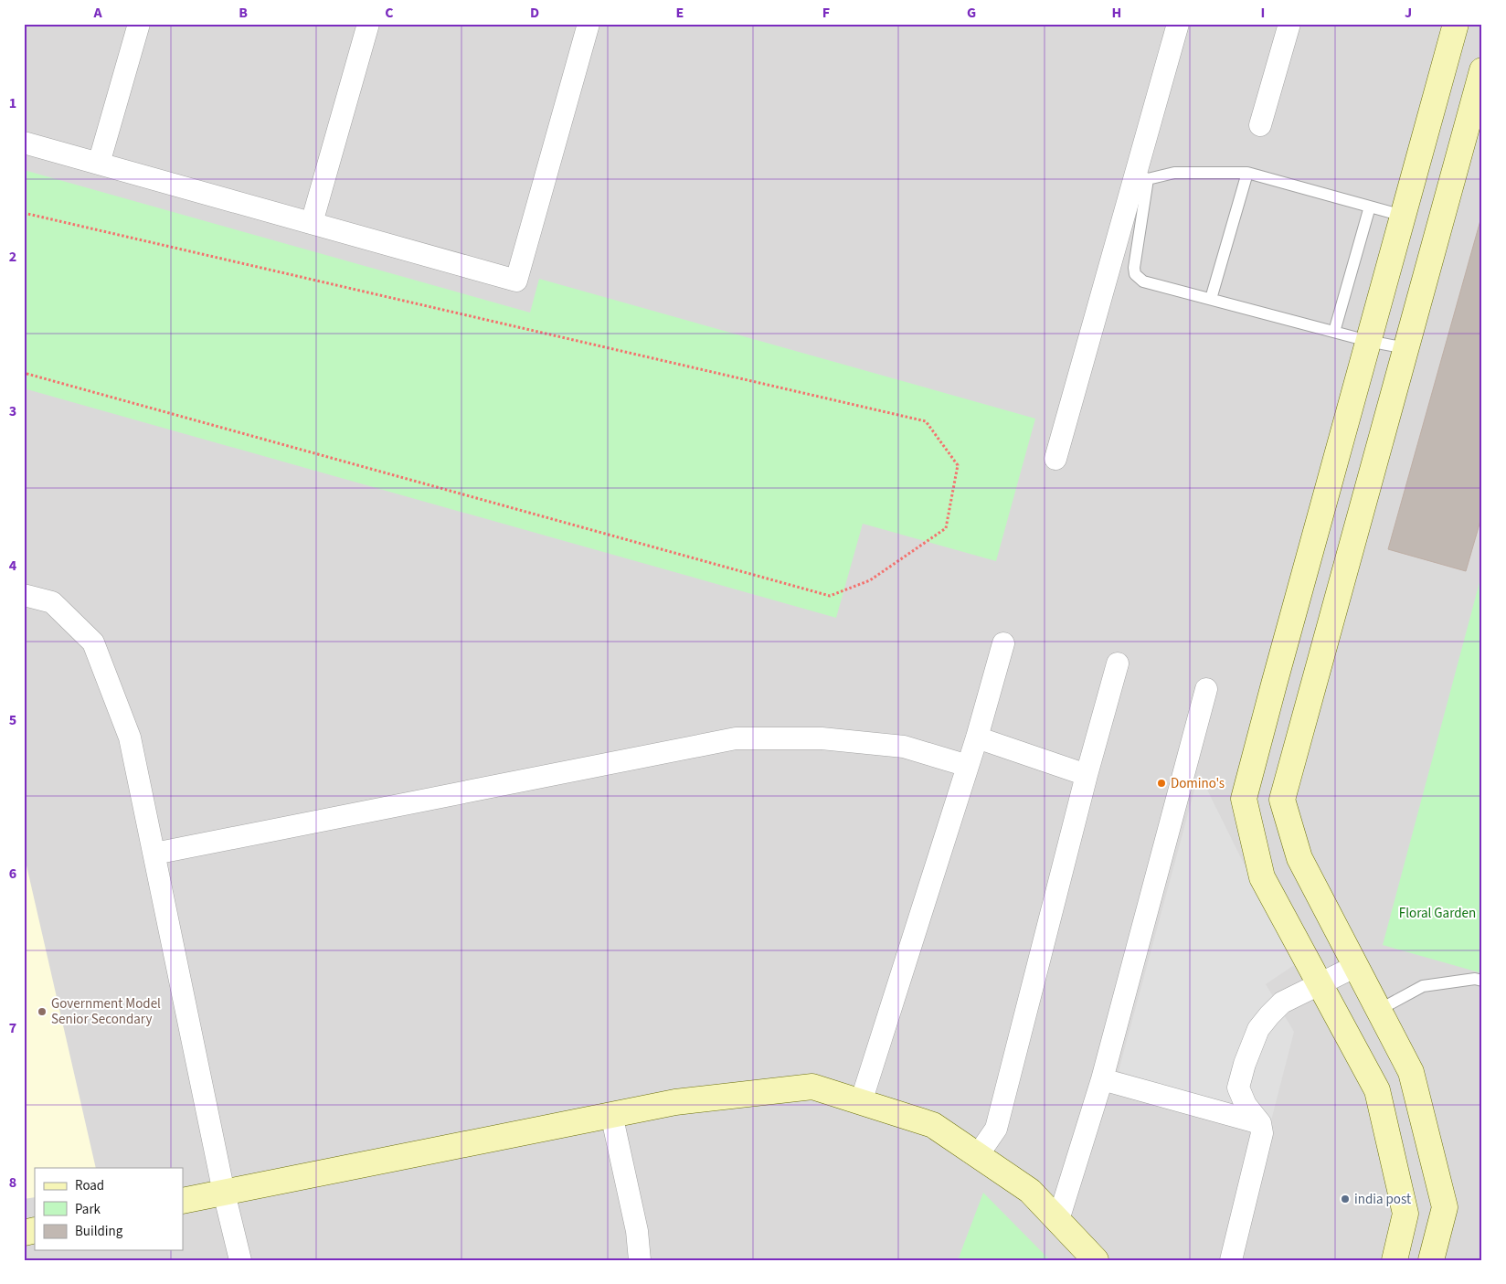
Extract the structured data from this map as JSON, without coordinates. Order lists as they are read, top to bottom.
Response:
{
  "parks": ["Floral Garden"],
  "places": ["Domino's", "Government Model Senior Secondary", "india post"],
  "legend": ["Road", "Park", "Building"],
  "grid": {
    "columns": [
      "A",
      "B",
      "C",
      "D",
      "E",
      "F",
      "G",
      "H",
      "I",
      "J"
    ],
    "rows": [
      "1",
      "2",
      "3",
      "4",
      "5",
      "6",
      "7",
      "8"
    ]
  }
}
